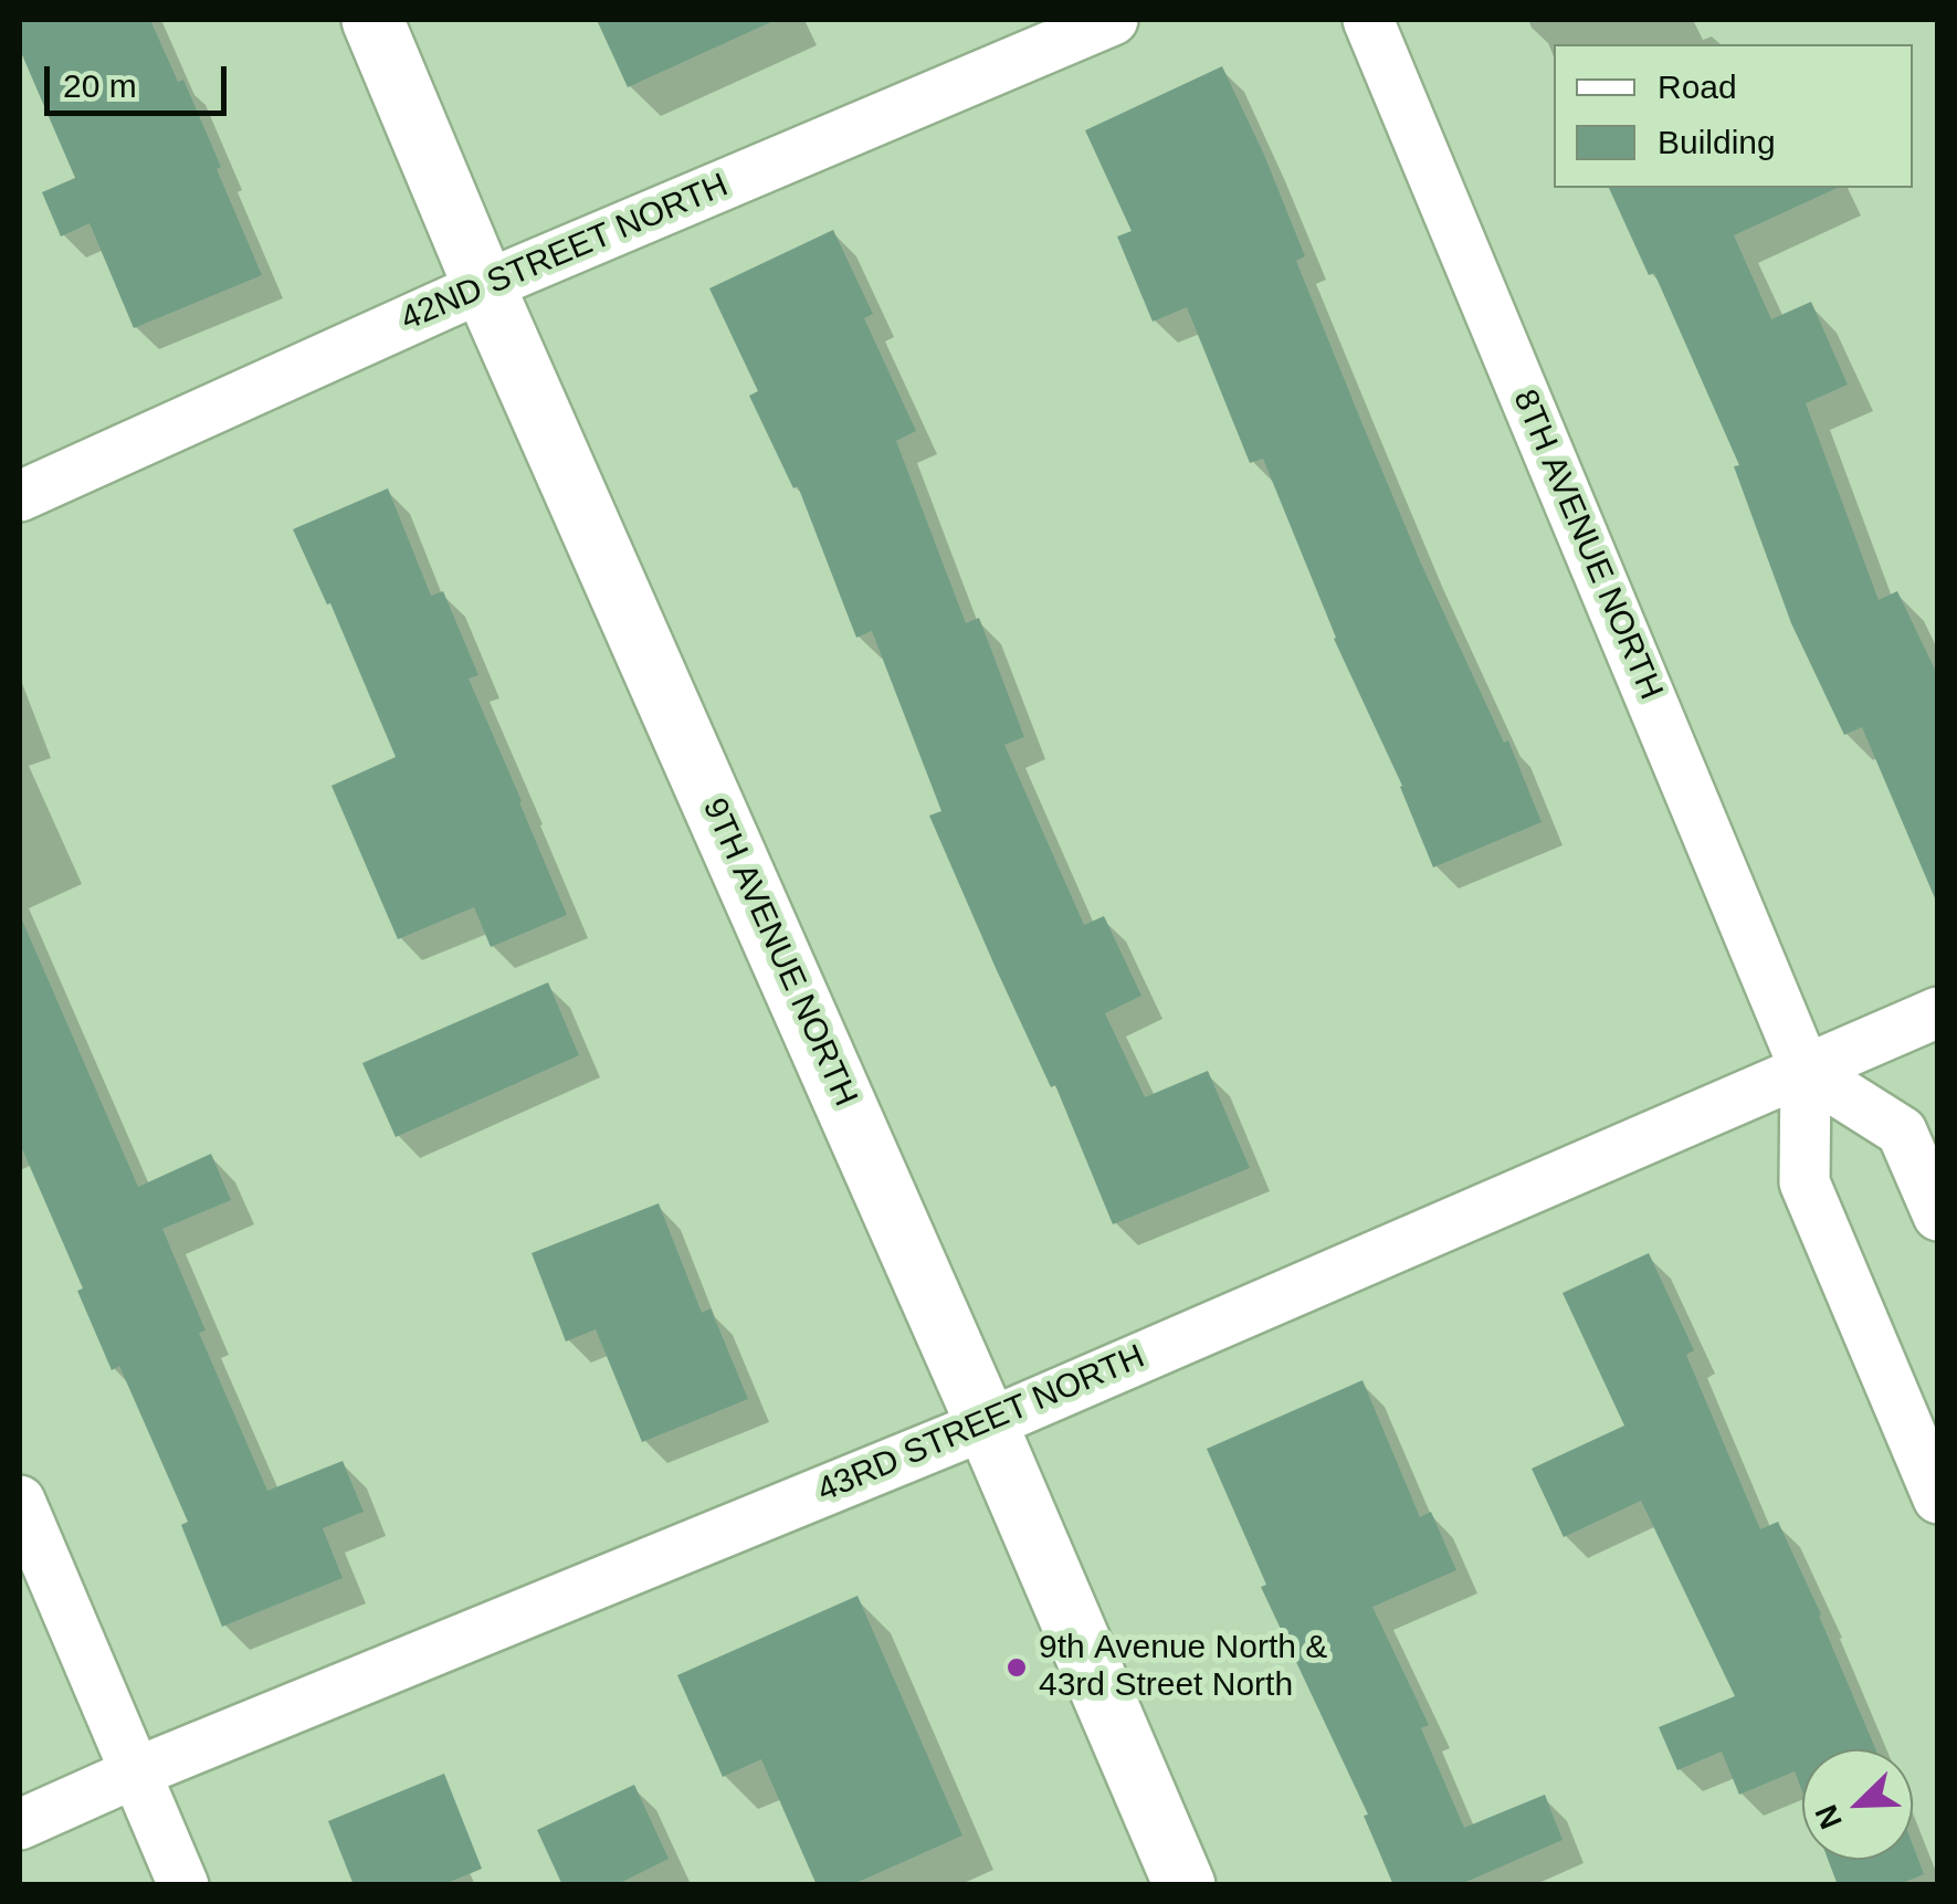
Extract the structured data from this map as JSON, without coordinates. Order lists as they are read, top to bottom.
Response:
{
  "streets": {
    "street": [
      "42ND STREET NORTH",
      "8TH AVENUE NORTH",
      "9TH AVENUE NORTH",
      "43RD STREET NORTH"
    ]
  },
  "crossings": [
    ["42ND STREET NORTH", "9TH AVENUE NORTH"],
    ["8TH AVENUE NORTH", "43RD STREET NORTH"],
    ["9TH AVENUE NORTH", "43RD STREET NORTH"]
  ],
  "places": ["9th Avenue North & 43rd Street North"],
  "legend": ["Road", "Building"],
  "scale_bar": "20 m",
  "north": "bottom left"
}
